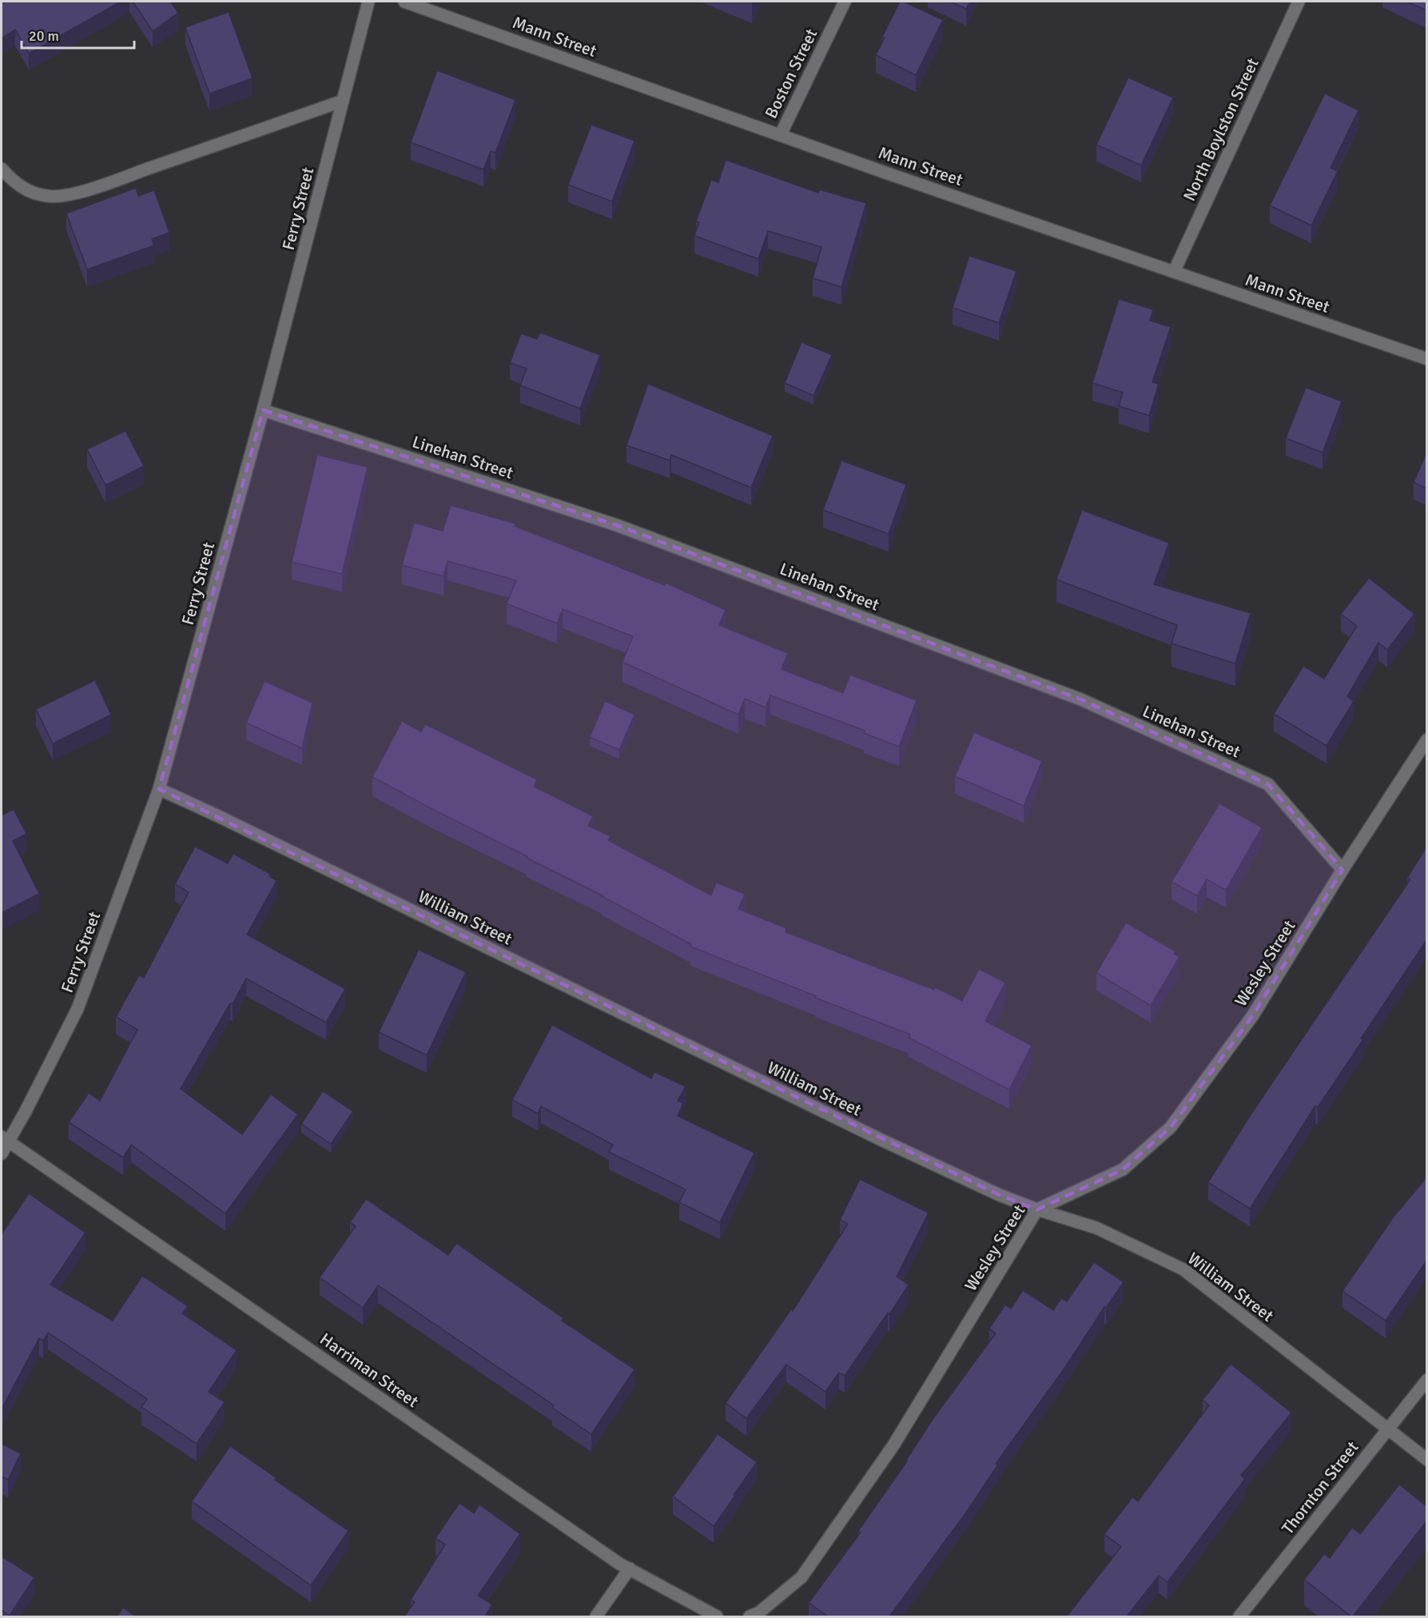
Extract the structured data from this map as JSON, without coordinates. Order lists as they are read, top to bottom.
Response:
{
  "streets": {
    "street": [
      "Mann Street",
      "Boston Street",
      "North Boylston Street",
      "Ferry Street",
      "Linehan Street",
      "William Street",
      "Wesley Street",
      "Harriman Street",
      "Thornton Street"
    ]
  },
  "crossings": [
    ["Mann Street", "Boston Street"],
    ["Mann Street", "North Boylston Street"],
    ["Ferry Street", "Linehan Street"],
    ["Ferry Street", "William Street"],
    ["Ferry Street", "Harriman Street"],
    ["Linehan Street", "Wesley Street"],
    ["William Street", "Wesley Street"],
    ["William Street", "Thornton Street"]
  ],
  "scale_bar": "20 m"
}
